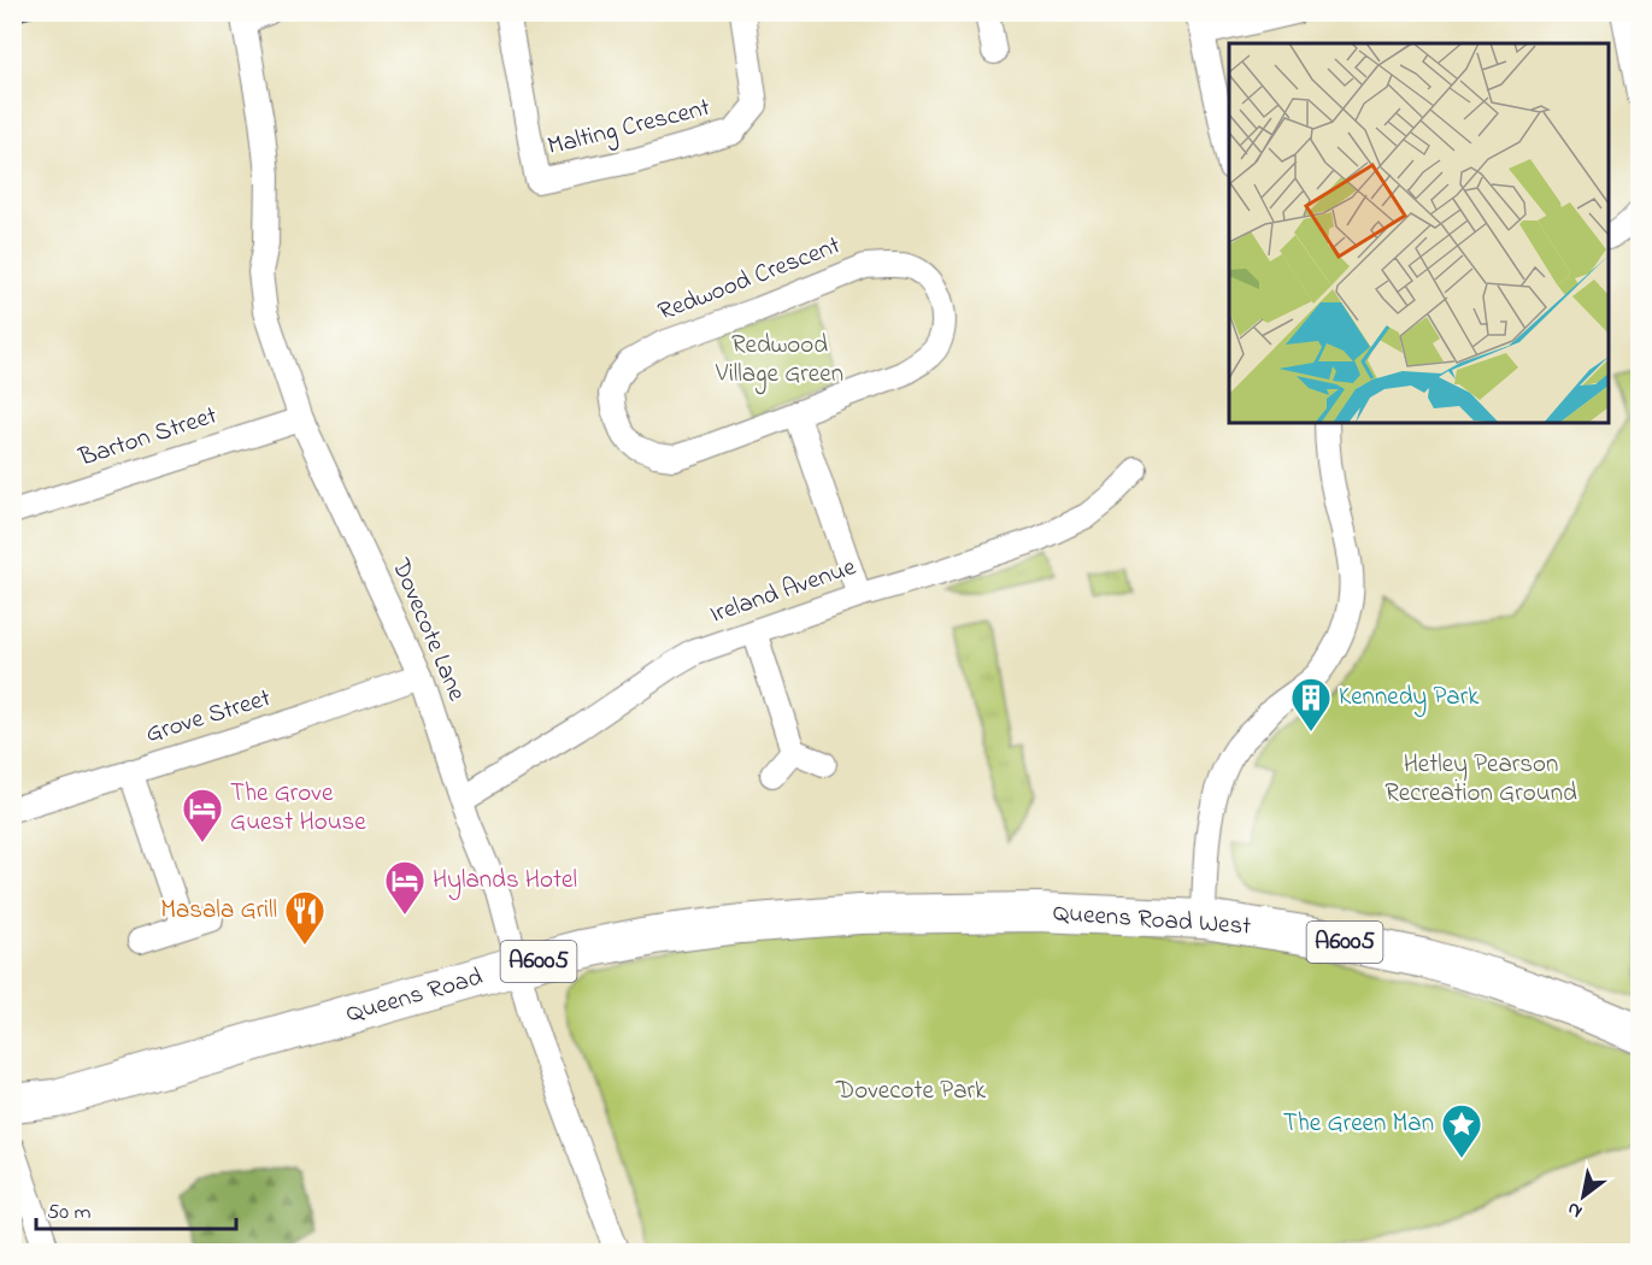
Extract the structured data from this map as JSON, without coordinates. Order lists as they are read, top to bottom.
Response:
{
  "streets": {
    "main road": ["Queens Road West", "A6005", "Queens Road"],
    "street": [
      "Malting Crescent",
      "Redwood Crescent",
      "Barton Street",
      "Ireland Avenue",
      "Dovecote Lane",
      "Grove Street"
    ]
  },
  "crossings": [
    ["Barton Street", "Dovecote Lane"],
    ["Ireland Avenue", "Dovecote Lane"],
    ["Dovecote Lane", "Grove Street"],
    ["Dovecote Lane", "Queens Road"],
    ["Queens Road West", "Queens Road"]
  ],
  "parks": ["Redwood Village Green", "Hetley Pearson Recreation Ground", "Dovecote Park"],
  "places": {
    "building": ["Kennedy Park"],
    "hotel": ["The Grove Guest House", "Hylands Hotel"],
    "restaurant": ["Masala Grill"],
    "place": ["The Green Man"]
  },
  "scale_bar": "50 m",
  "north": "bottom left"
}
